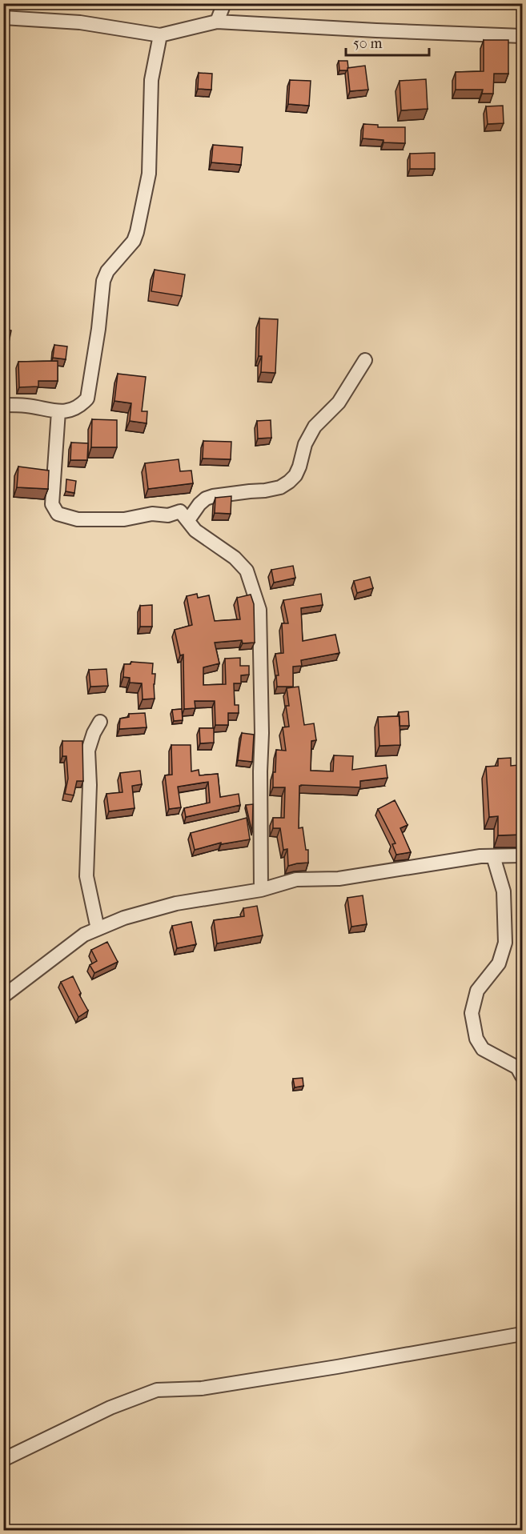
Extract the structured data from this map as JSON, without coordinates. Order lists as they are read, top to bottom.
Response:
{
  "scale_bar": "50 m"
}
